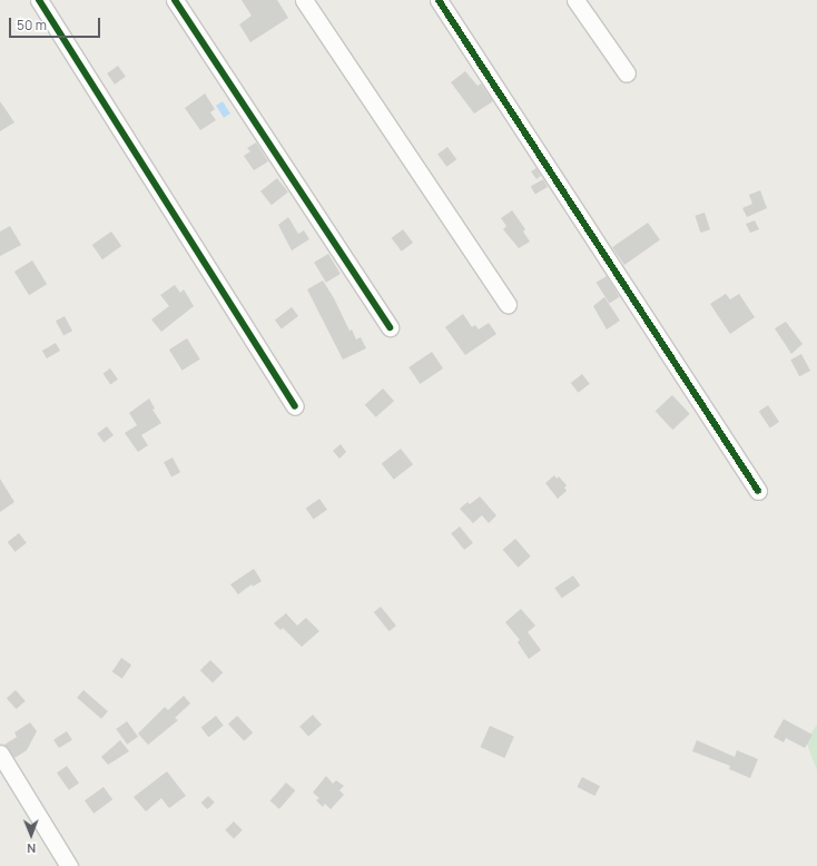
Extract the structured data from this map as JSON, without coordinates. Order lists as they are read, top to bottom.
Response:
{
  "scale_bar": "50 m",
  "north": "bottom"
}
